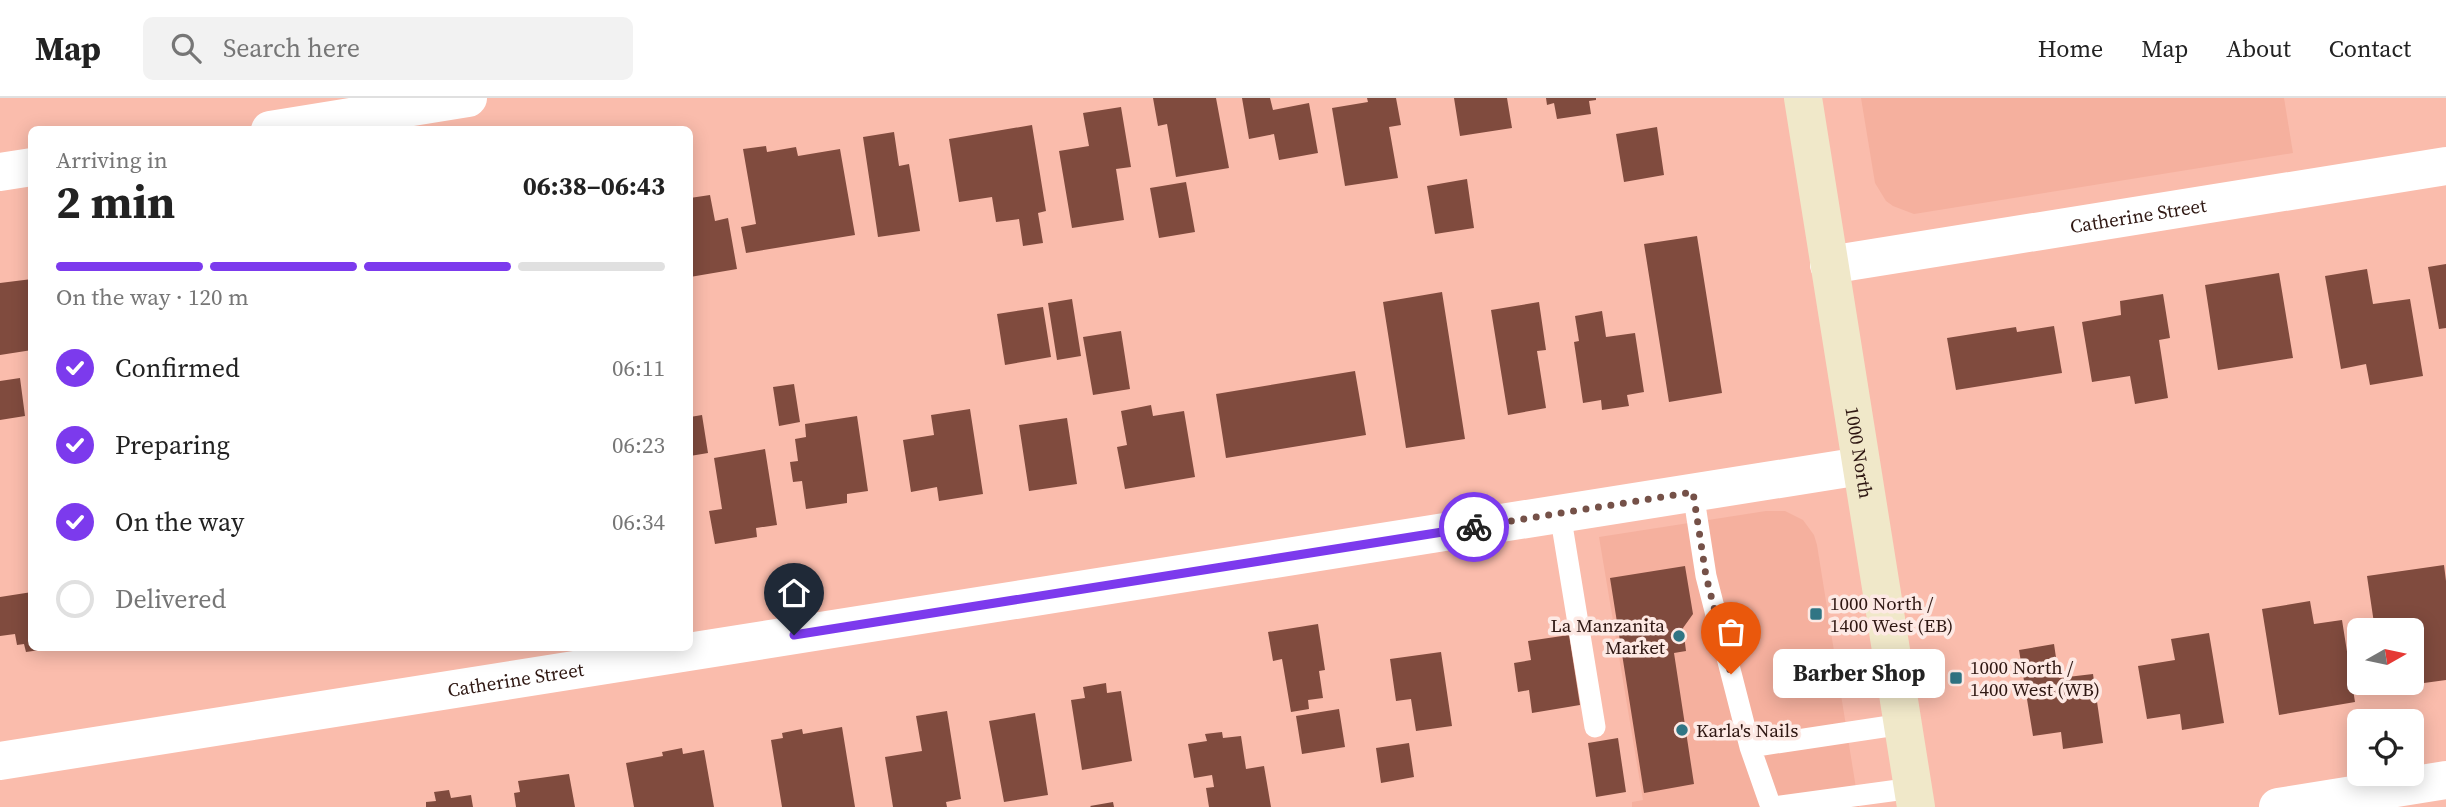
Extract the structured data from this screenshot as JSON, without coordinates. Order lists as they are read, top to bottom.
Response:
{
  "streets": {
    "street": ["Catherine Street", "1000 North"]
  },
  "crossings": [
    ["Catherine Street", "1000 North"]
  ],
  "places": {
    "transit": ["1000 North / 1400 West (EB)", "1000 North / 1400 West (WB)"],
    "other": ["La Manzanita Market", "Barber Shop", "Karla's Nails"]
  },
  "north": "right",
  "page": {
    "header": "Map",
    "search": "Search here",
    "nav": [
      "Home",
      "Map",
      "About",
      "Contact"
    ],
    "heading": ["2 min", "Arriving in", "06:38–06:43"],
    "bar": "On the way · 120 m",
    "list": [
      ["Confirmed", "06:11"],
      ["Preparing", "06:23"],
      ["On the way", "06:34"],
      "Delivered"
    ],
    "bubble": "Barber Shop"
  }
}
